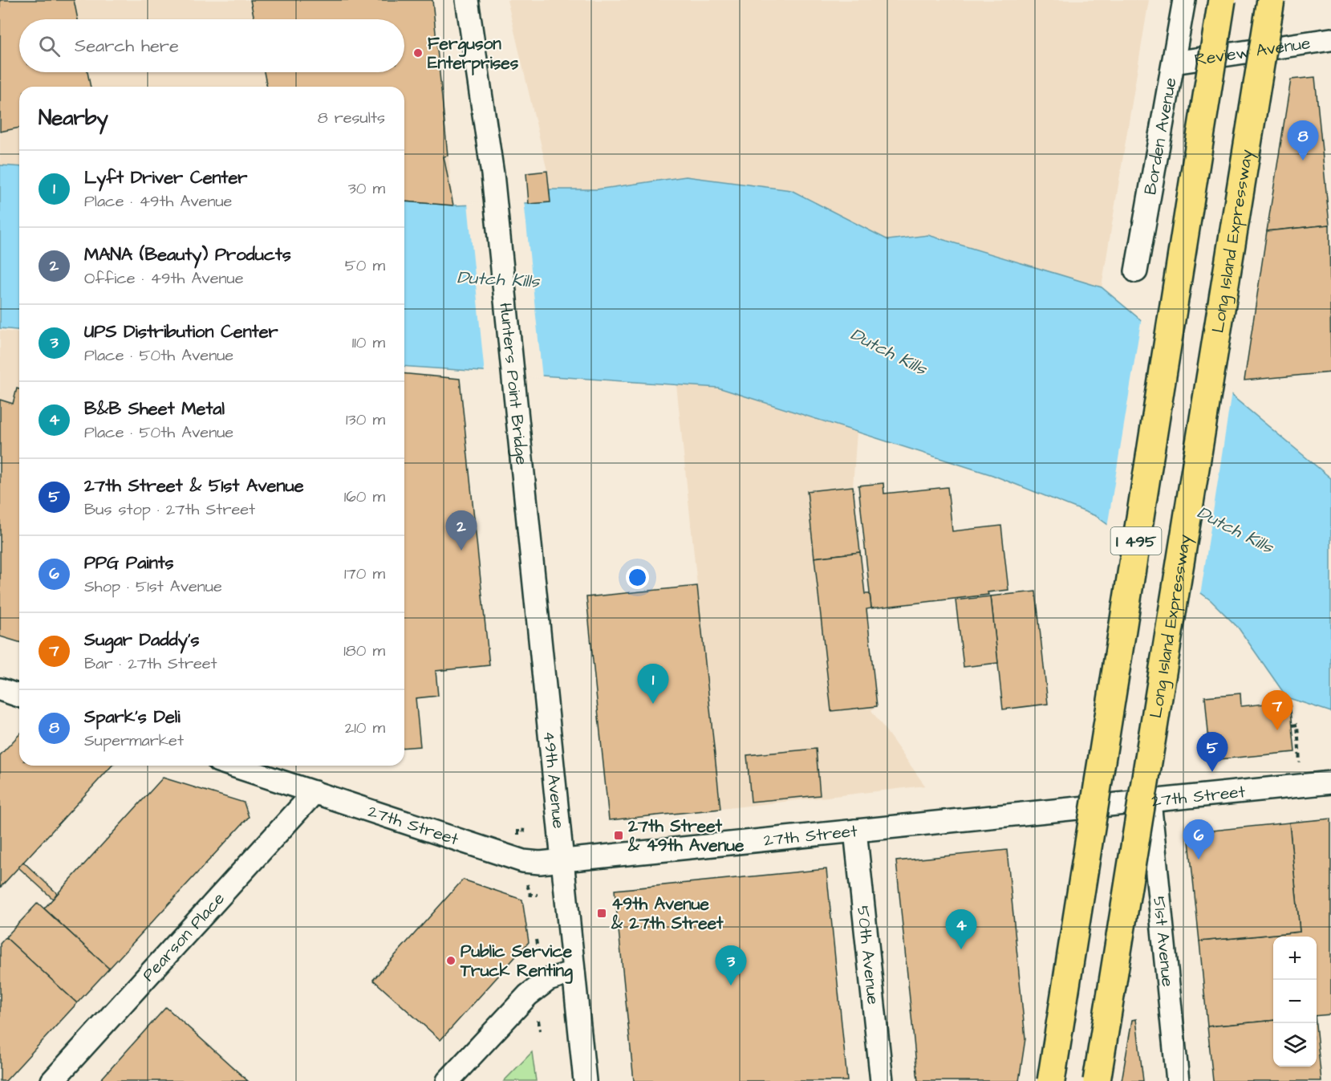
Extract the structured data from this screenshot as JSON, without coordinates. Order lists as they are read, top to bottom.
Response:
{
  "streets": {
    "highway": ["Long Island Expressway", "I 495"],
    "street": [
      "Review Avenue",
      "Borden Avenue",
      "Hunters Point Bridge",
      "49th Avenue",
      "27th Street",
      "Pearson Place",
      "51st Avenue",
      "50th Avenue"
    ]
  },
  "crossings": [
    ["Review Avenue", "Borden Avenue"],
    ["Hunters Point Bridge", "49th Avenue"],
    ["49th Avenue", "27th Street"],
    ["27th Street", "Pearson Place"],
    ["27th Street", "51st Avenue"],
    ["27th Street", "50th Avenue"]
  ],
  "water": ["Dutch Kills"],
  "places": {
    "other": ["Ferguson Enterprises", "Public Service Truck Renting"],
    "transit": ["27th Street & 49th Avenue", "49th Avenue & 27th Street"]
  },
  "page": {
    "search": "Search here",
    "heading": ["Nearby", "8 results"],
    "pins": [
      "8",
      "2",
      "1",
      "7",
      "5",
      "6",
      "4",
      "3"
    ],
    "list": [
      {
        "mark": "1",
        "name": "Lyft Driver Center",
        "note": "Place · 49th Avenue",
        "value": "30 m"
      },
      {
        "mark": "2",
        "name": "MANA (Beauty) Products",
        "note": "Office · 49th Avenue",
        "value": "50 m"
      },
      {
        "mark": "3",
        "name": "UPS Distribution Center",
        "note": "Place · 50th Avenue",
        "value": "110 m"
      },
      {
        "mark": "4",
        "name": "B&B Sheet Metal",
        "note": "Place · 50th Avenue",
        "value": "130 m"
      },
      {
        "mark": "5",
        "name": "27th Street & 51st Avenue",
        "note": "Bus stop · 27th Street",
        "value": "160 m"
      },
      {
        "mark": "6",
        "name": "PPG Paints",
        "note": "Shop · 51st Avenue",
        "value": "170 m"
      },
      {
        "mark": "7",
        "name": "Sugar Daddy's",
        "note": "Bar · 27th Street",
        "value": "180 m"
      },
      {
        "mark": "8",
        "name": "Spark's Deli",
        "note": "Supermarket",
        "value": "210 m"
      }
    ],
    "map_buttons": ["+", "−"]
  }
}
